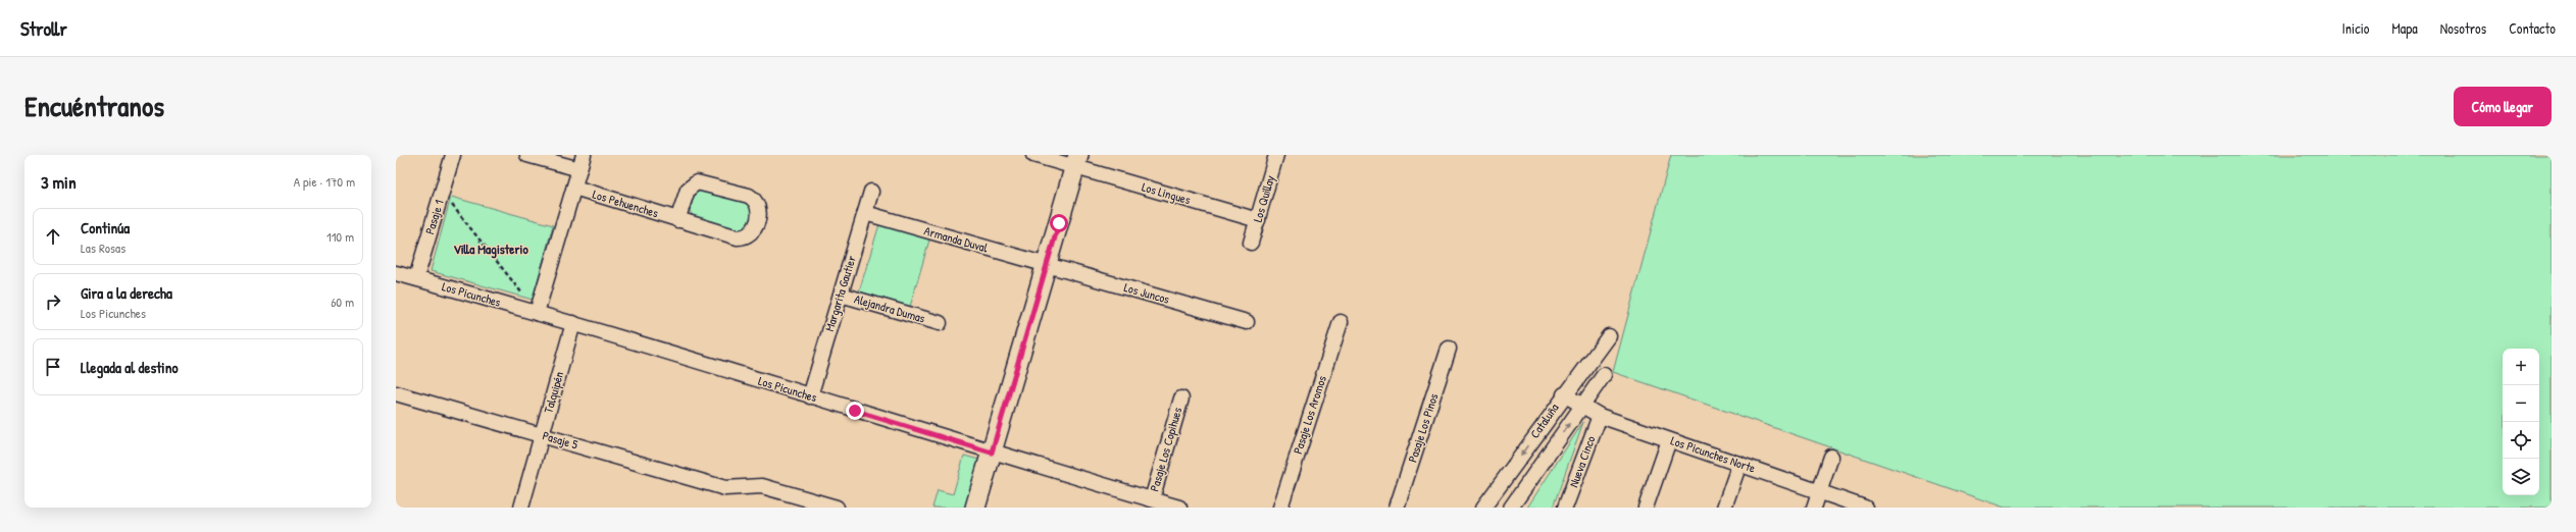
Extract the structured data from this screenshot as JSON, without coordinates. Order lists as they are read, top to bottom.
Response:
{
  "streets": {
    "street": [
      "Los Lingues",
      "Los Quillay",
      "Los Pehuenches",
      "Pasaje 1",
      "Armanda Duval",
      "Margarita Gautier",
      "Los Juncos",
      "Los Picunches",
      "Alejandra Dumas",
      "Talquipén",
      "Pasaje Los Aromos",
      "Cataluña",
      "Pasaje Los Pinos",
      "Pasaje 5",
      "Pasaje Los Copihues",
      "Los Picunches Norte",
      "Nueva Cinco"
    ]
  },
  "crossings": [
    ["Los Lingues", "Los Quillay"],
    ["Pasaje 1", "Los Picunches"],
    ["Armanda Duval", "Margarita Gautier"],
    ["Armanda Duval", "Los Juncos"],
    ["Margarita Gautier", "Los Picunches"],
    ["Margarita Gautier", "Alejandra Dumas"],
    ["Los Picunches", "Talquipén"],
    ["Los Picunches", "Pasaje Los Copihues"],
    ["Talquipén", "Pasaje 5"],
    ["Cataluña", "Los Picunches Norte"],
    ["Los Picunches Norte", "Nueva Cinco"]
  ],
  "districts": ["Villa Magisterio"],
  "page": {
    "header": "Strollr",
    "nav": [
      "Inicio",
      "Mapa",
      "Nosotros",
      "Contacto"
    ],
    "title": "Encuéntranos",
    "buttons": "Cómo llegar",
    "heading": ["3 min", "A pie · 170 m"],
    "list": [
      ["Continúa", "Las Rosas", "110 m"],
      ["Gira a la derecha", "Los Picunches", "60 m"],
      "Llegada al destino"
    ],
    "map_buttons": ["+", "−"]
  }
}
